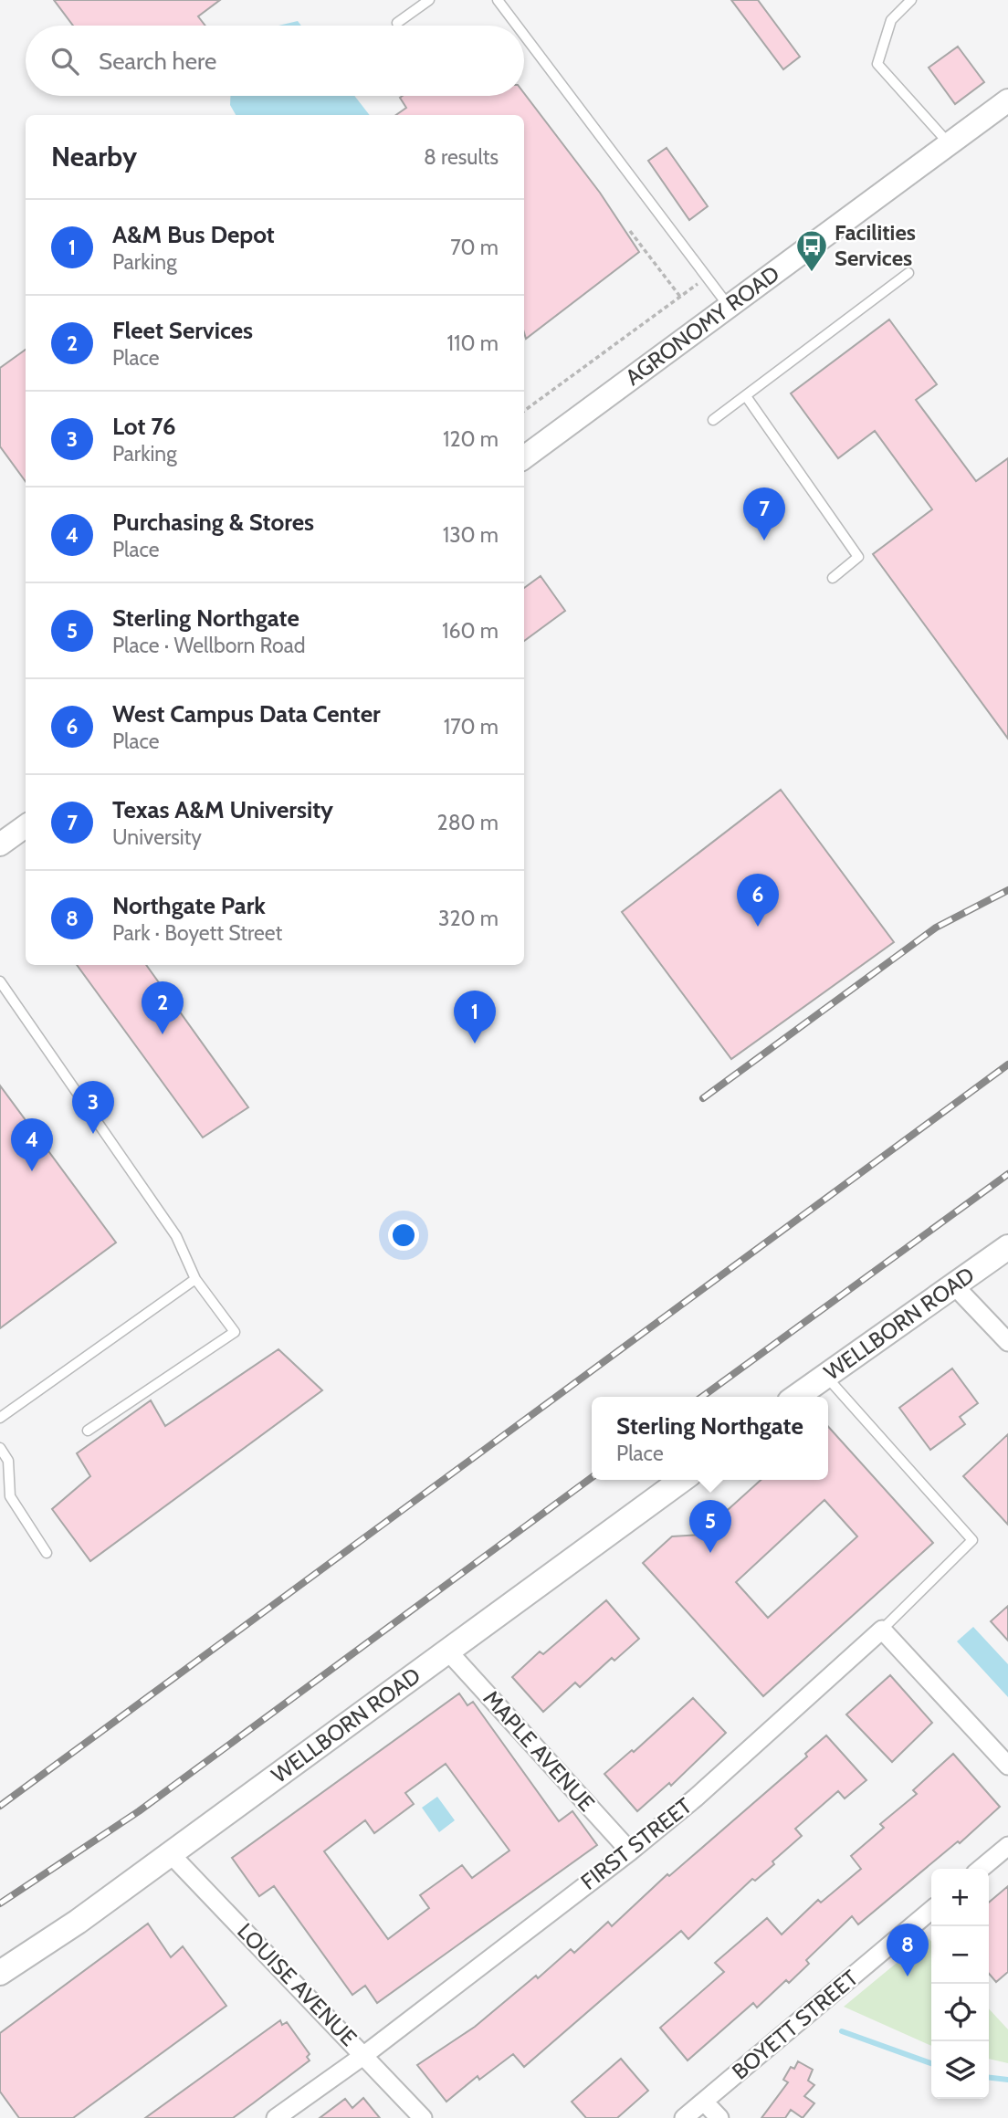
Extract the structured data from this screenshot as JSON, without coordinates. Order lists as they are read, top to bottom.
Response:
{
  "streets": {
    "main road": ["WELLBORN ROAD"],
    "street": [
      "AGRONOMY ROAD",
      "MAPLE AVENUE",
      "FIRST STREET",
      "LOUISE AVENUE",
      "BOYETT STREET"
    ]
  },
  "crossings": [
    ["WELLBORN ROAD", "MAPLE AVENUE"],
    ["WELLBORN ROAD", "FIRST STREET"],
    ["WELLBORN ROAD", "LOUISE AVENUE"],
    ["MAPLE AVENUE", "FIRST STREET"],
    ["FIRST STREET", "LOUISE AVENUE"]
  ],
  "places": {
    "bus stop": ["Facilities Services"]
  },
  "page": {
    "search": "Search here",
    "heading": ["Nearby", "8 results"],
    "list": [
      {
        "mark": "1",
        "name": "A&M Bus Depot",
        "note": "Parking",
        "value": "70 m"
      },
      {
        "mark": "2",
        "name": "Fleet Services",
        "note": "Place",
        "value": "110 m"
      },
      {
        "mark": "3",
        "name": "Lot 76",
        "note": "Parking",
        "value": "120 m"
      },
      {
        "mark": "4",
        "name": "Purchasing & Stores",
        "note": "Place",
        "value": "130 m"
      },
      {
        "mark": "5",
        "name": "Sterling Northgate",
        "note": "Place · Wellborn Road",
        "value": "160 m"
      },
      {
        "mark": "6",
        "name": "West Campus Data Center",
        "note": "Place",
        "value": "170 m"
      },
      {
        "mark": "7",
        "name": "Texas A&M University",
        "note": "University",
        "value": "280 m"
      },
      {
        "mark": "8",
        "name": "Northgate Park",
        "note": "Park · Boyett Street",
        "value": "320 m"
      }
    ],
    "pins": [
      "7",
      "6",
      "2",
      "1",
      "3",
      "4",
      "5",
      "8"
    ],
    "popup": ["Sterling Northgate", "Place"],
    "map_buttons": ["+", "−"]
  }
}
